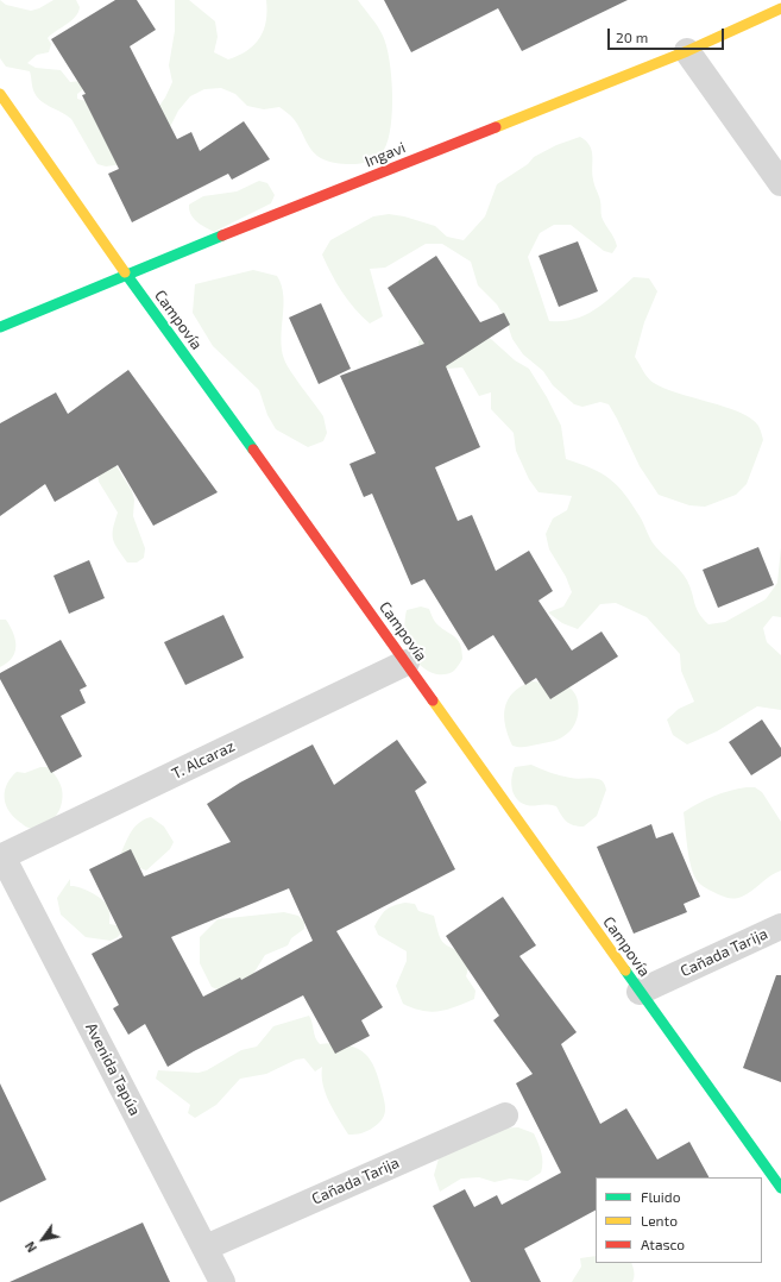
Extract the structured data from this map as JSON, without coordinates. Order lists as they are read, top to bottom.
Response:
{
  "streets": {
    "street": [
      "Ingavi",
      "Campovía",
      "T. Alcaraz",
      "Cañada Tarija",
      "Avenida Tapúa"
    ]
  },
  "crossings": [
    ["Ingavi", "Campovía"],
    ["Campovía", "T. Alcaraz"],
    ["Campovía", "Cañada Tarija"],
    ["T. Alcaraz", "Avenida Tapúa"],
    ["Cañada Tarija", "Avenida Tapúa"]
  ],
  "legend": ["Fluido", "Lento", "Atasco"],
  "scale_bar": "20 m",
  "north": "bottom left"
}
